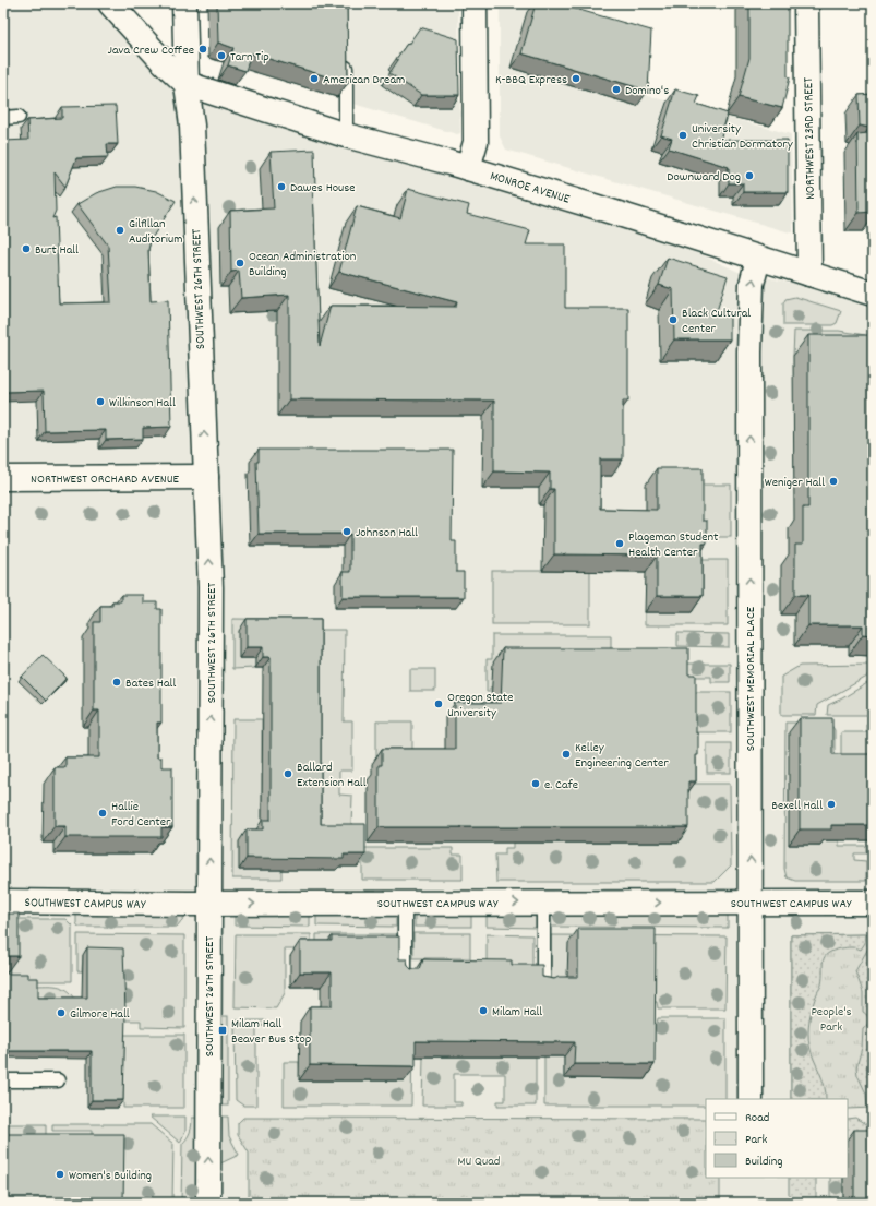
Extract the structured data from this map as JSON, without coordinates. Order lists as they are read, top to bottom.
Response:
{
  "streets": {
    "street": [
      "NORTHWEST 23RD STREET",
      "MONROE AVENUE",
      "SOUTHWEST 26TH STREET",
      "NORTHWEST ORCHARD AVENUE",
      "SOUTHWEST MEMORIAL PLACE",
      "SOUTHWEST CAMPUS WAY"
    ]
  },
  "crossings": [
    ["NORTHWEST 23RD STREET", "MONROE AVENUE"],
    ["MONROE AVENUE", "SOUTHWEST 26TH STREET"],
    ["MONROE AVENUE", "SOUTHWEST MEMORIAL PLACE"],
    ["SOUTHWEST 26TH STREET", "NORTHWEST ORCHARD AVENUE"],
    ["SOUTHWEST 26TH STREET", "SOUTHWEST CAMPUS WAY"],
    ["SOUTHWEST MEMORIAL PLACE", "SOUTHWEST CAMPUS WAY"]
  ],
  "one_way": ["SOUTHWEST 26TH STREET", "SOUTHWEST MEMORIAL PLACE", "SOUTHWEST CAMPUS WAY"],
  "parks": ["People's Park", "MU Quad"],
  "places": {
    "other": [
      "Java Crew Coffee",
      "Tarn Tip",
      "American Dream",
      "K-BBQ Express",
      "Domino's",
      "University Christian Dormatory",
      "Downward Dog",
      "Dawes House",
      "Gilfillan Auditorium",
      "Burt Hall",
      "Ocean Administration Building",
      "Black Cultural Center",
      "Wilkinson Hall",
      "Weniger Hall",
      "Johnson Hall",
      "Plageman Student Health Center",
      "Bates Hall",
      "Oregon State University",
      "Kelley Engineering Center",
      "Ballard Extension Hall",
      "e. Cafe",
      "Bexell Hall",
      "Hallie Ford Center",
      "Milam Hall",
      "Gilmore Hall",
      "Women's Building"
    ],
    "transit": ["Milam Hall Beaver Bus Stop"]
  },
  "legend": ["Road", "Park", "Building"]
}
